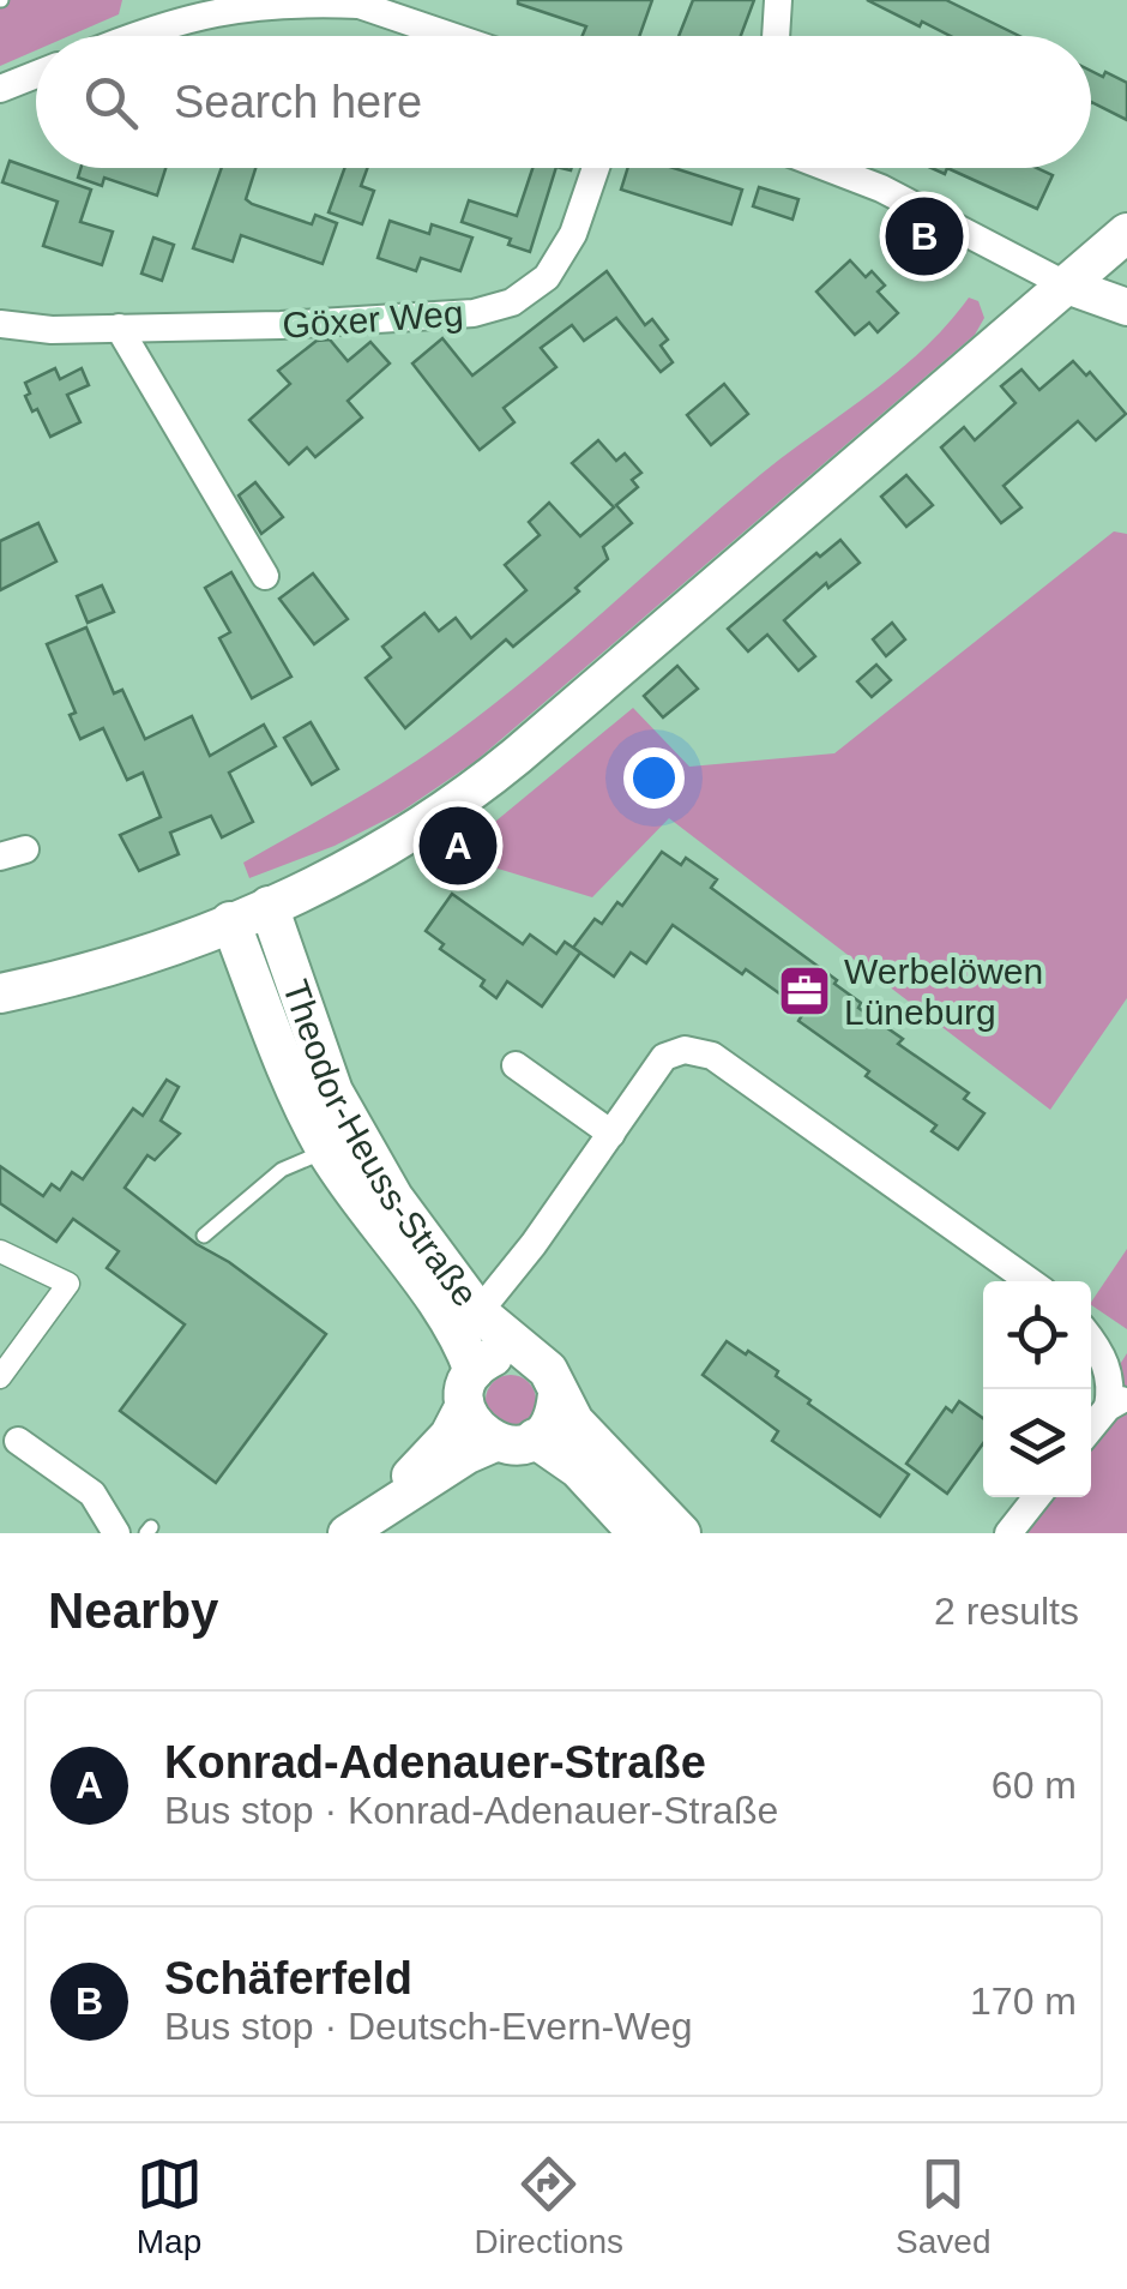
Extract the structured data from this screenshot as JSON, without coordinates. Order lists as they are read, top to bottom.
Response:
{
  "streets": {
    "main road": ["Theodor-Heuss-Straße"],
    "street": ["Göxer Weg"]
  },
  "places": {
    "office": ["Werbelöwen Lüneburg"]
  },
  "page": {
    "search": "Search here",
    "pins": ["B", "A"],
    "heading": ["Nearby", "2 results"],
    "list": [
      {
        "mark": "A",
        "name": "Konrad-Adenauer-Straße",
        "note": "Bus stop · Konrad-Adenauer-Straße",
        "value": "60 m"
      },
      {
        "mark": "B",
        "name": "Schäferfeld",
        "note": "Bus stop · Deutsch-Evern-Weg",
        "value": "170 m"
      }
    ],
    "nav": ["Map", "Directions", "Saved"]
  }
}
